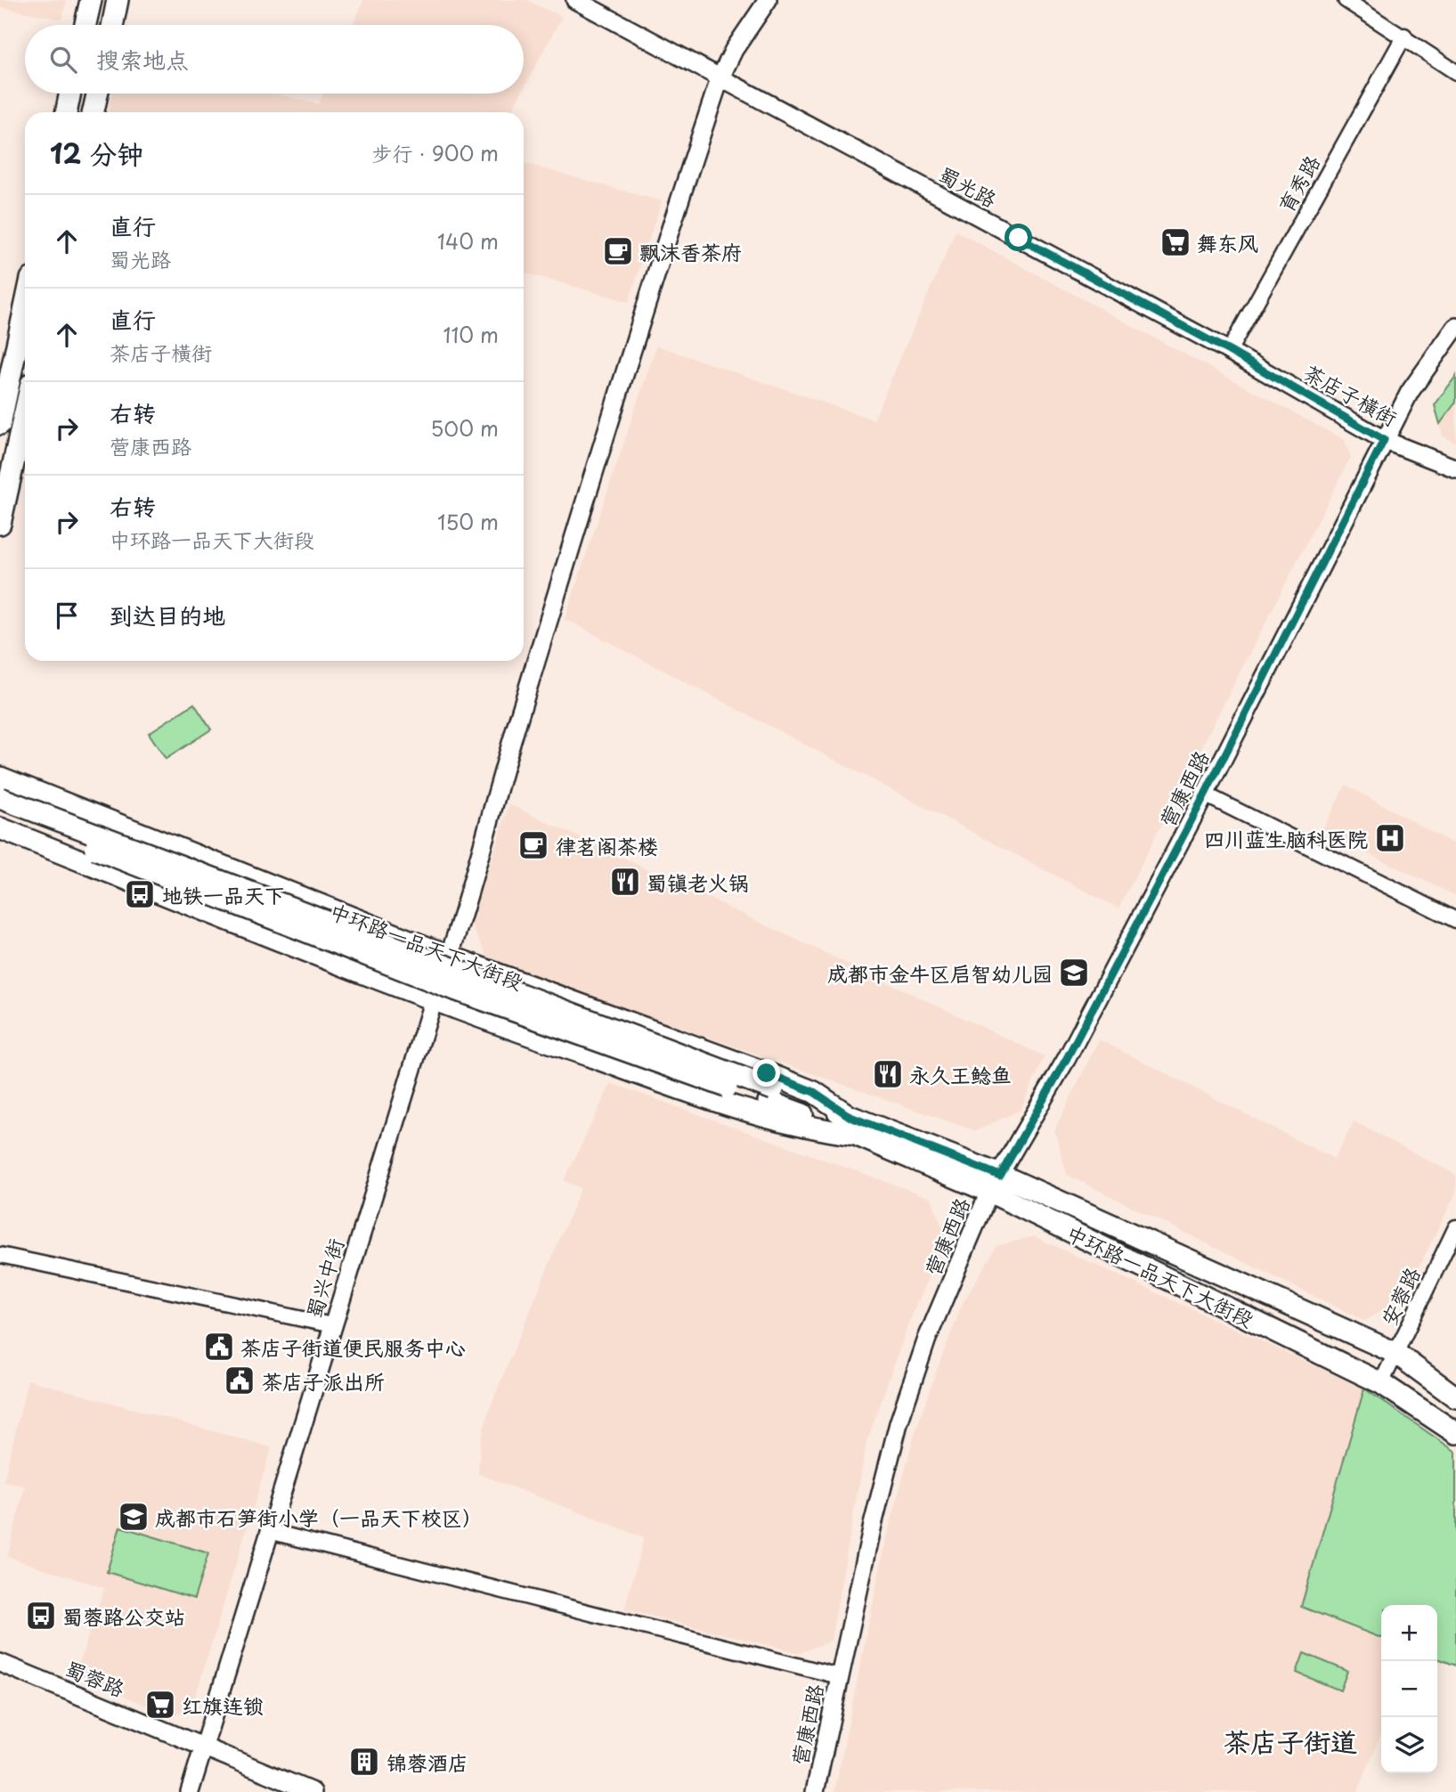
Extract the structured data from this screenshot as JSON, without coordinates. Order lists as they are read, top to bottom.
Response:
{
  "streets": {
    "main road": ["中环路一品天下大街段"],
    "street": [
      "育秀路",
      "蜀光路",
      "茶店子横街",
      "营康西路",
      "蜀兴中街",
      "安蓉路",
      "蜀蓉路"
    ]
  },
  "crossings": [
    ["育秀路", "蜀光路"],
    ["育秀路", "茶店子横街"],
    ["蜀光路", "茶店子横街"],
    ["蜀光路", "蜀兴中街"],
    ["茶店子横街", "营康西路"],
    ["营康西路", "中环路一品天下大街段"],
    ["中环路一品天下大街段", "蜀兴中街"],
    ["中环路一品天下大街段", "安蓉路"],
    ["蜀兴中街", "蜀蓉路"]
  ],
  "districts": ["茶店子街道"],
  "places": {
    "supermarket": ["舞东风", "红旗连锁"],
    "cafe": ["飘沫香茶府", "律茗阁茶楼"],
    "hospital": ["四川蓝生脑科医院"],
    "restaurant": ["蜀镇老火锅", "永久王鲶鱼"],
    "bus stop": ["地铁一品天下", "蜀蓉路公交站"],
    "school or university": ["成都市金牛区启智幼儿园", "成都市石笋街小学（一品天下校区）"],
    "public building": ["茶店子街道便民服务中心", "茶店子派出所"],
    "building": ["锦蓉酒店"]
  },
  "page": {
    "search": "搜索地点",
    "heading": ["12 分钟", "步行 · 900 m"],
    "list": [
      ["直行", "蜀光路", "140 m"],
      ["直行", "茶店子横街", "110 m"],
      ["右转", "营康西路", "500 m"],
      ["右转", "中环路一品天下大街段", "150 m"],
      "到达目的地"
    ],
    "map_buttons": ["+", "−"]
  }
}
